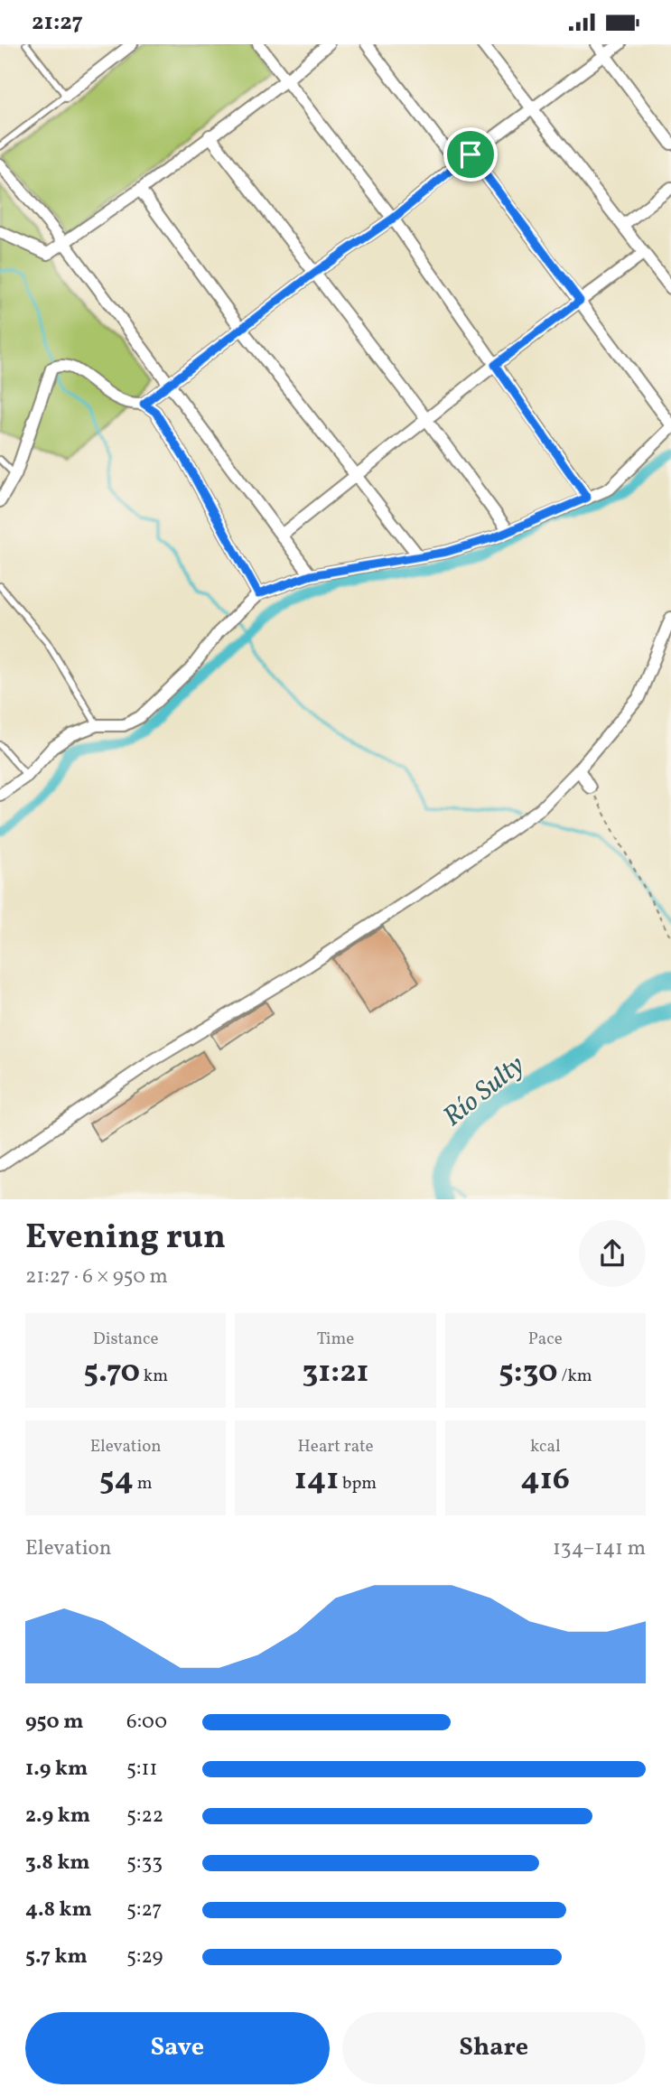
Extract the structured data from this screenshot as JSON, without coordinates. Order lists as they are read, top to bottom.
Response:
{
  "water": ["Río Sulty"],
  "page": {
    "status": "21:27",
    "heading": ["Evening run", "21:27 · 6 × 950 m"],
    "stats": [
      ["Distance", "5.70 km"],
      ["Time", "31:21"],
      ["Pace", "5:30 /km"],
      ["Elevation", "54 m"],
      ["Heart rate", "141 bpm"],
      ["kcal", "416"]
    ],
    "chart": ["Elevation", "134–141 m"],
    "list": [
      {
        "name": "950 m",
        "note": "6:00"
      },
      {
        "name": "1.9 km",
        "note": "5:11"
      },
      {
        "name": "2.9 km",
        "note": "5:22"
      },
      {
        "name": "3.8 km",
        "note": "5:33"
      },
      {
        "name": "4.8 km",
        "note": "5:27"
      },
      {
        "name": "5.7 km",
        "note": "5:29"
      }
    ],
    "buttons": ["Save", "Share"]
  }
}
